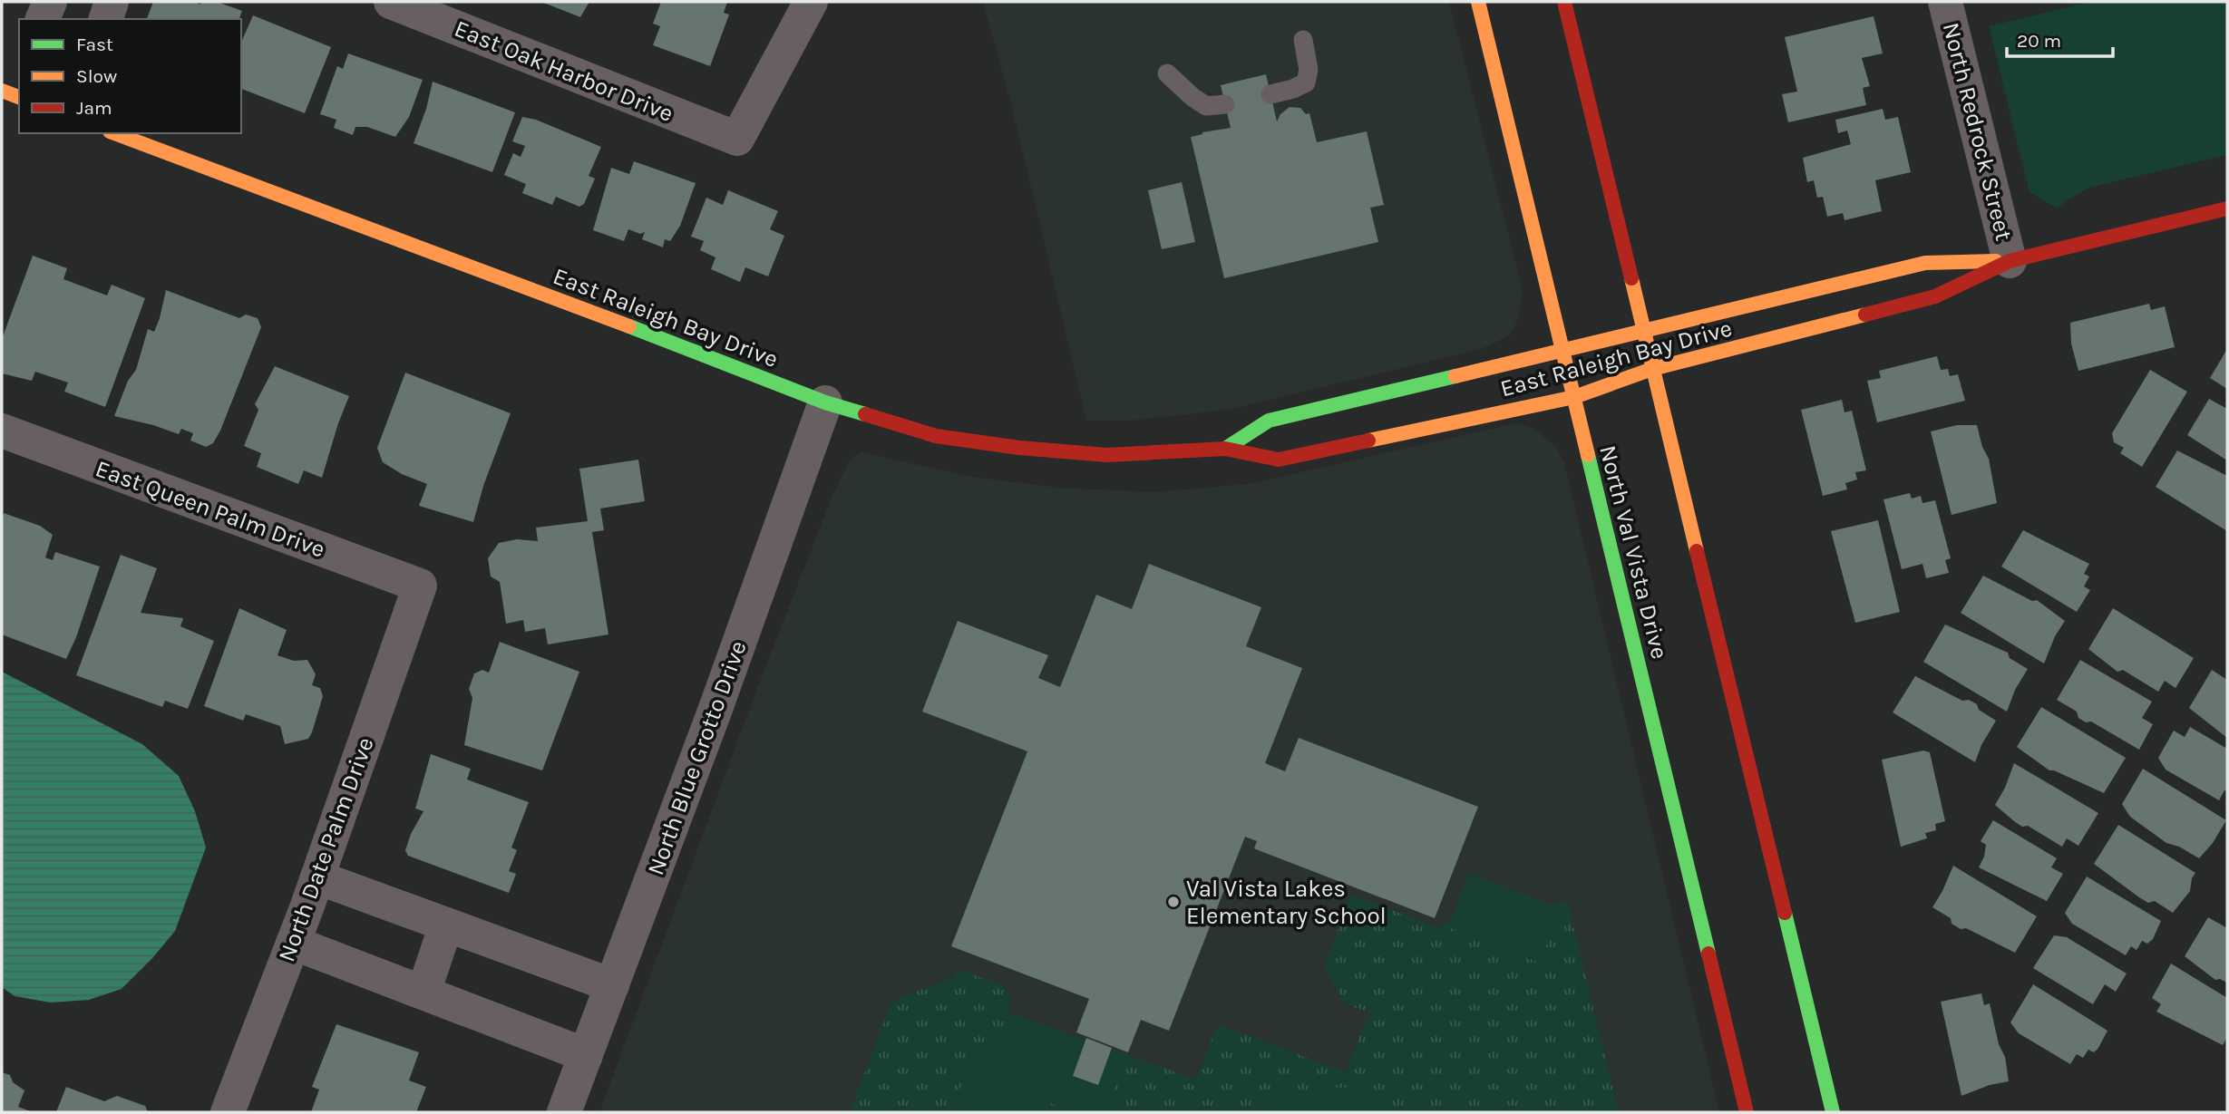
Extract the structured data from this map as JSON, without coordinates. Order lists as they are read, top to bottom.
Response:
{
  "streets": {
    "street": [
      "East Oak Harbor Drive",
      "North Redrock Street",
      "East Raleigh Bay Drive",
      "East Queen Palm Drive",
      "North Val Vista Drive",
      "North Blue Grotto Drive",
      "North Date Palm Drive"
    ]
  },
  "crossings": [
    ["North Redrock Street", "East Raleigh Bay Drive"],
    ["East Raleigh Bay Drive", "North Val Vista Drive"],
    ["East Raleigh Bay Drive", "North Blue Grotto Drive"],
    ["East Queen Palm Drive", "North Date Palm Drive"]
  ],
  "places": ["Val Vista Lakes Elementary School"],
  "legend": ["Fast", "Slow", "Jam"],
  "scale_bar": "20 m"
}
